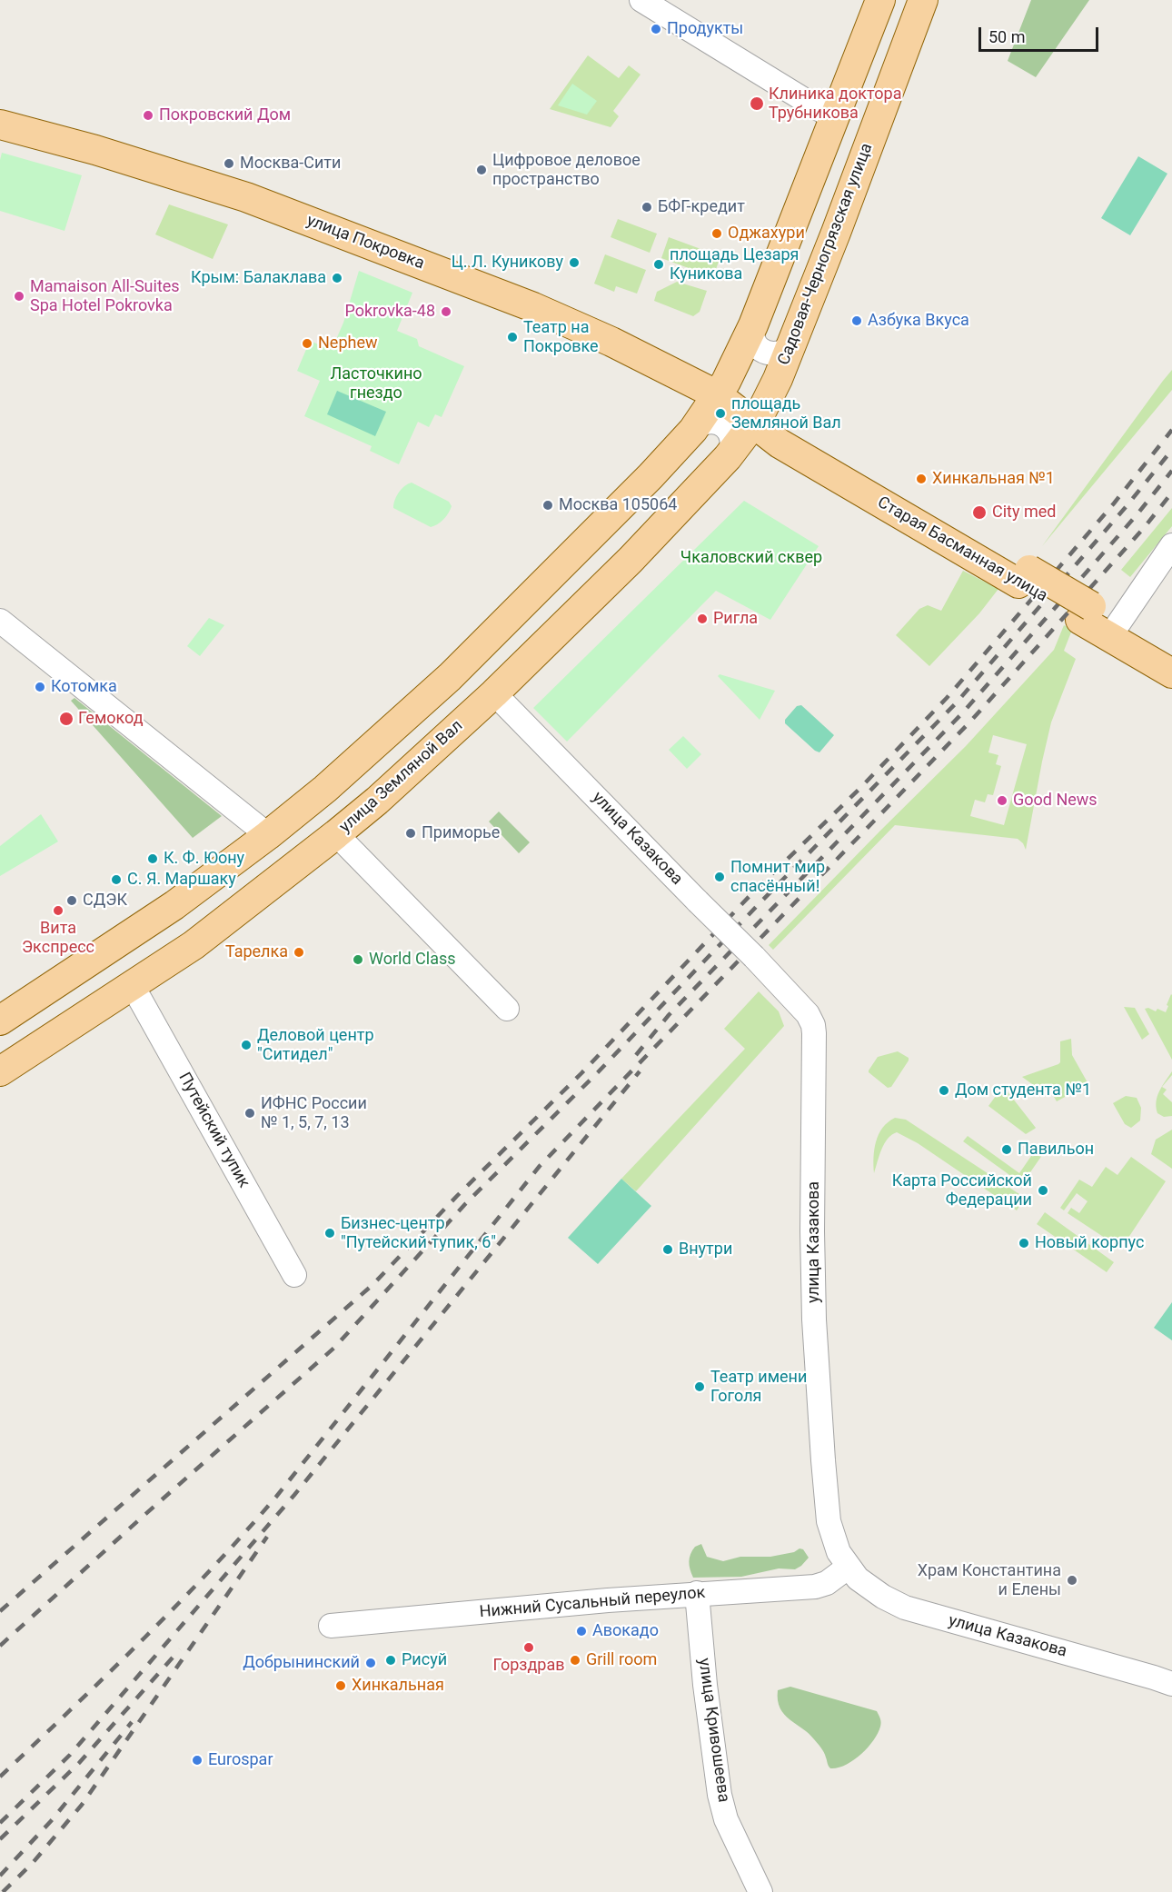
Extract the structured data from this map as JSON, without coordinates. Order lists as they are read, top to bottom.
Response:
{
  "streets": {
    "main road": [
      "улица Покровка",
      "Садовая-Черногрязская улица",
      "Старая Басманная улица",
      "улица Земляной Вал"
    ],
    "street": [
      "улица Казакова",
      "Путейский тупик",
      "Нижний Сусальный переулок",
      "улица Кривошеева"
    ]
  },
  "crossings": [
    ["Садовая-Черногрязская улица", "Старая Басманная улица"],
    ["Садовая-Черногрязская улица", "улица Земляной Вал"],
    ["Старая Басманная улица", "улица Земляной Вал"],
    ["улица Земляной Вал", "улица Казакова"],
    ["улица Земляной Вал", "Путейский тупик"],
    ["улица Казакова", "Нижний Сусальный переулок"],
    ["Нижний Сусальный переулок", "улица Кривошеева"]
  ],
  "parks": ["Ласточкино гнездо", "Чкаловский сквер"],
  "places": [
    "Продукты",
    "Клиника доктора Трубникова",
    "Покровский Дом",
    "Москва-Сити",
    "Цифровое деловое пространство",
    "БФГ-кредит",
    "Оджахури",
    "Ц. Л. Куникову",
    "площадь Цезаря Куникова",
    "Крым: Балаклава",
    "Mamaison All-Suites Spa Hotel Pokrovka",
    "Pokrovka-48",
    "Азбука Вкуса",
    "Театр на Покровке",
    "Nephew",
    "площадь Земляной Вал",
    "Хинкальная №1",
    "Москва 105064",
    "City med",
    "Ригла",
    "Котомка",
    "Гемокод",
    "Good News",
    "Приморье",
    "К. Ф. Юону",
    "Помнит мир спасённый!",
    "С. Я. Маршаку",
    "СДЭК",
    "Вита Экспресс",
    "Тарелка",
    "World Class",
    "Деловой центр \"Ситидел\"",
    "Дом студента №1",
    "ИФНС России № 1, 5, 7, 13",
    "Павильон",
    "Карта Российской Федерации",
    "Бизнес-центр \"Путейский тупик, 6\"",
    "Новый корпус",
    "Внутри",
    "Театр имени Гоголя",
    "Храм Константина и Елены",
    "Авокадо",
    "Горздрав",
    "Рисуй",
    "Grill room",
    "Добрынинский",
    "Хинкальная",
    "Eurospar"
  ],
  "scale_bar": "50 m"
}
